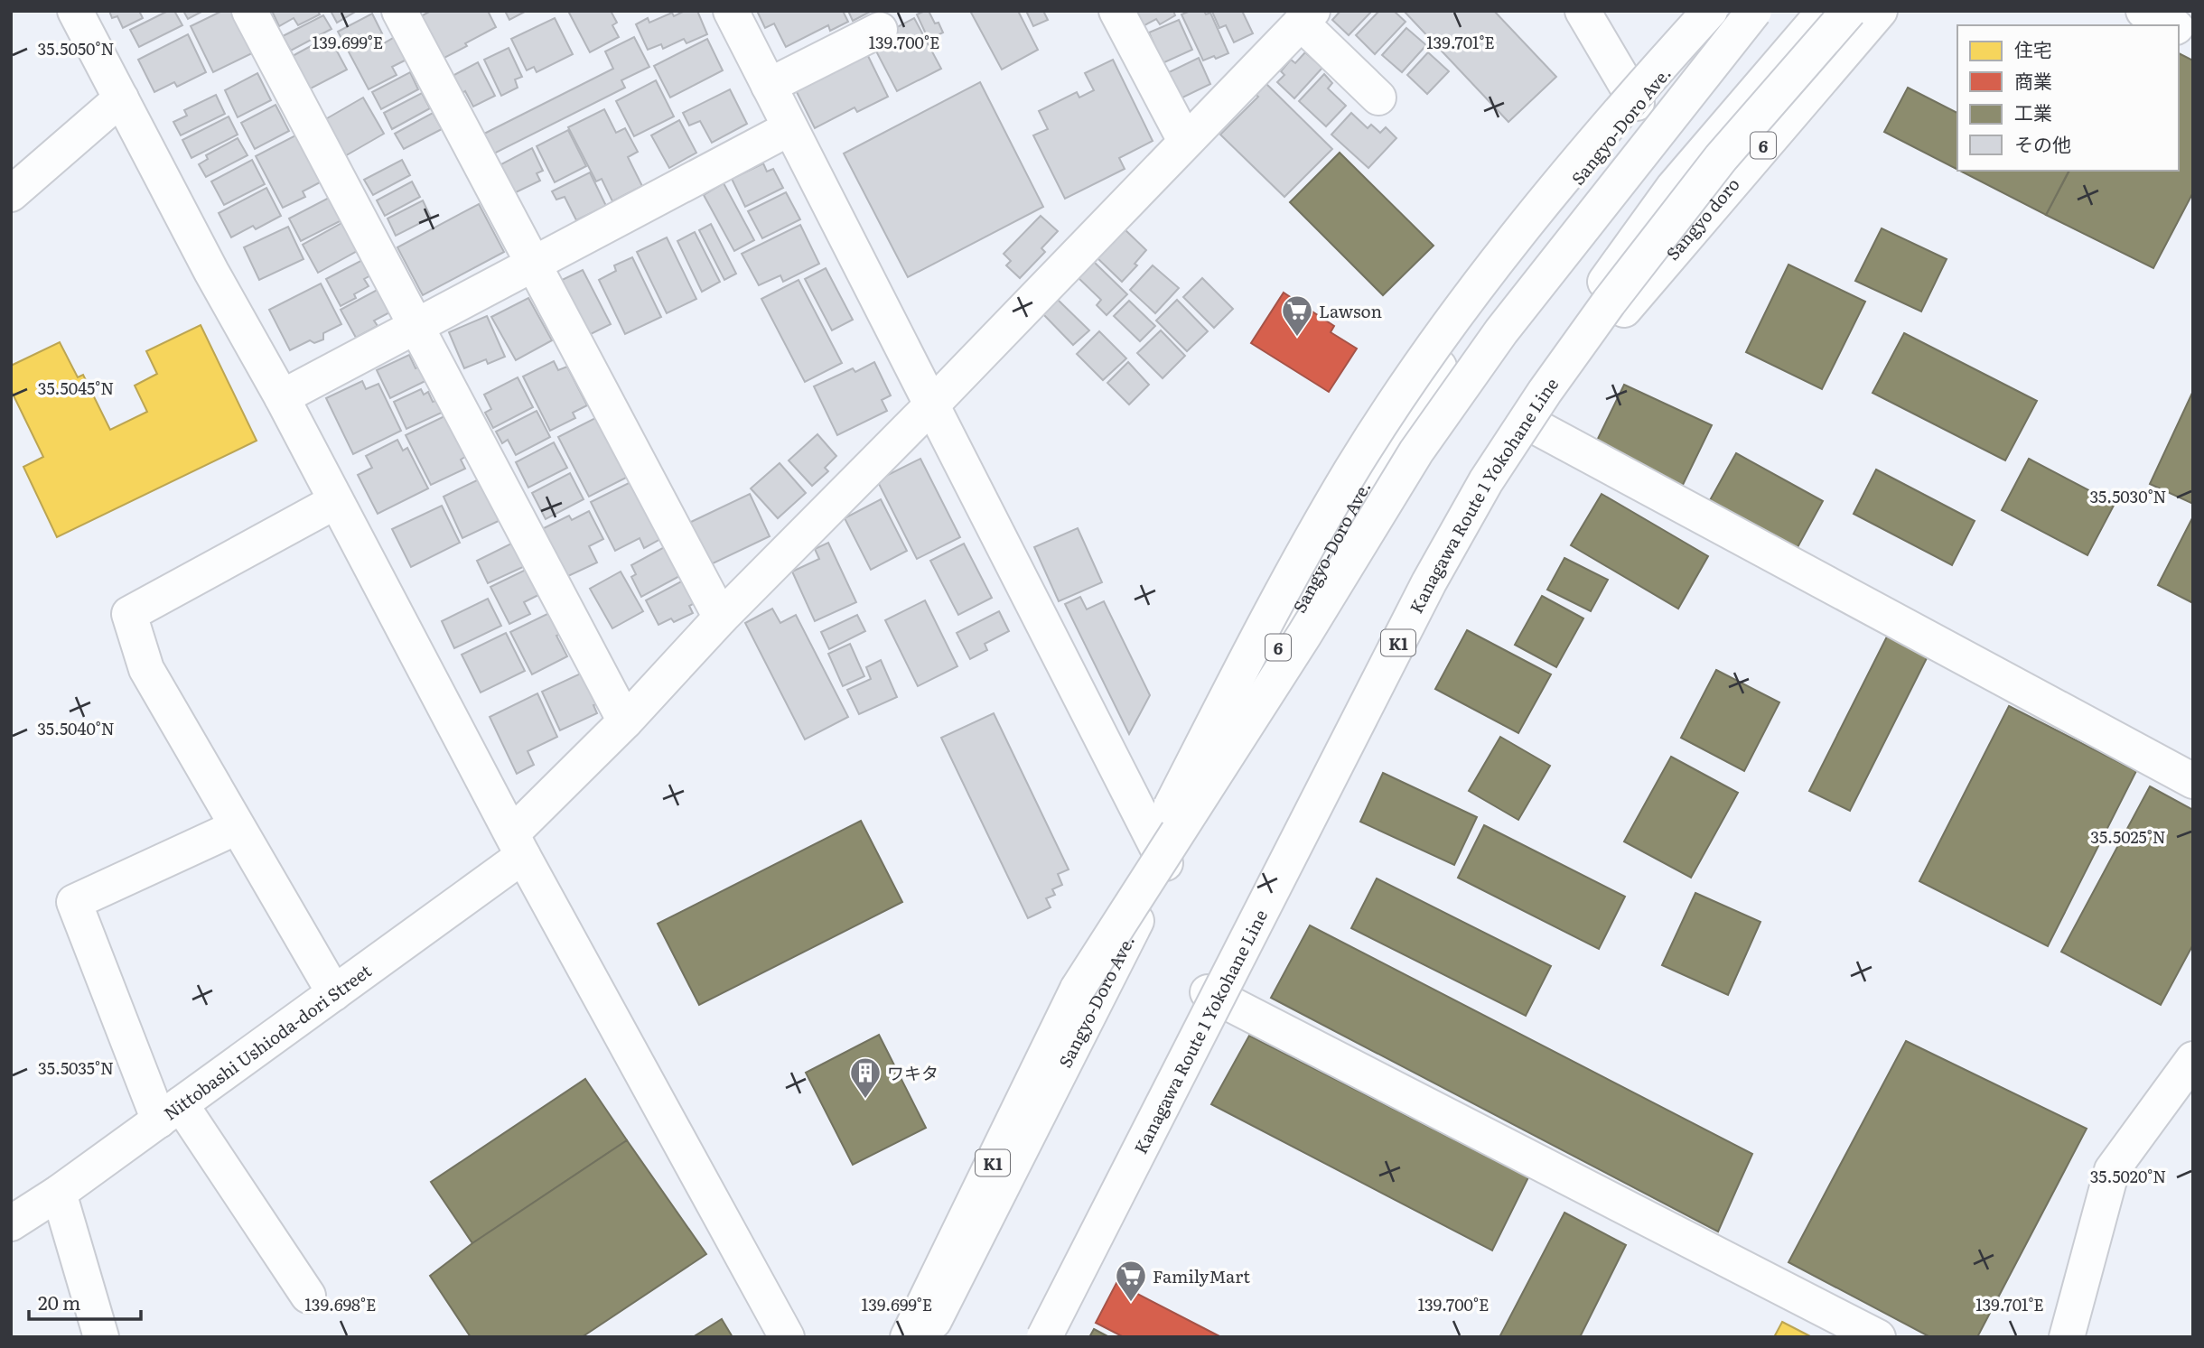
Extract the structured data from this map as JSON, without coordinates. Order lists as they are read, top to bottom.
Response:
{
  "streets": {
    "main road": [
      "Sangyo-Doro Ave.",
      "6",
      "Sangyo doro",
      "Kanagawa Route 1 Yokohane Line",
      "K1",
      "Nittobashi Ushioda-dori Street"
    ]
  },
  "crossings": [
    ["6", "Sangyo doro"]
  ],
  "places": {
    "supermarket": ["Lawson", "FamilyMart"],
    "building": ["ワキタ"]
  },
  "legend": [
    "住宅",
    "商業",
    "工業",
    "その他"
  ],
  "scale_bar": "20 m",
  "coordinates": [
    "139.699°E",
    "139.700°E",
    "139.701°E",
    "35.5050°N",
    "35.5045°N",
    "35.5030°N",
    "35.5040°N",
    "35.5025°N",
    "35.5035°N",
    "35.5020°N",
    "139.698°E"
  ]
}
